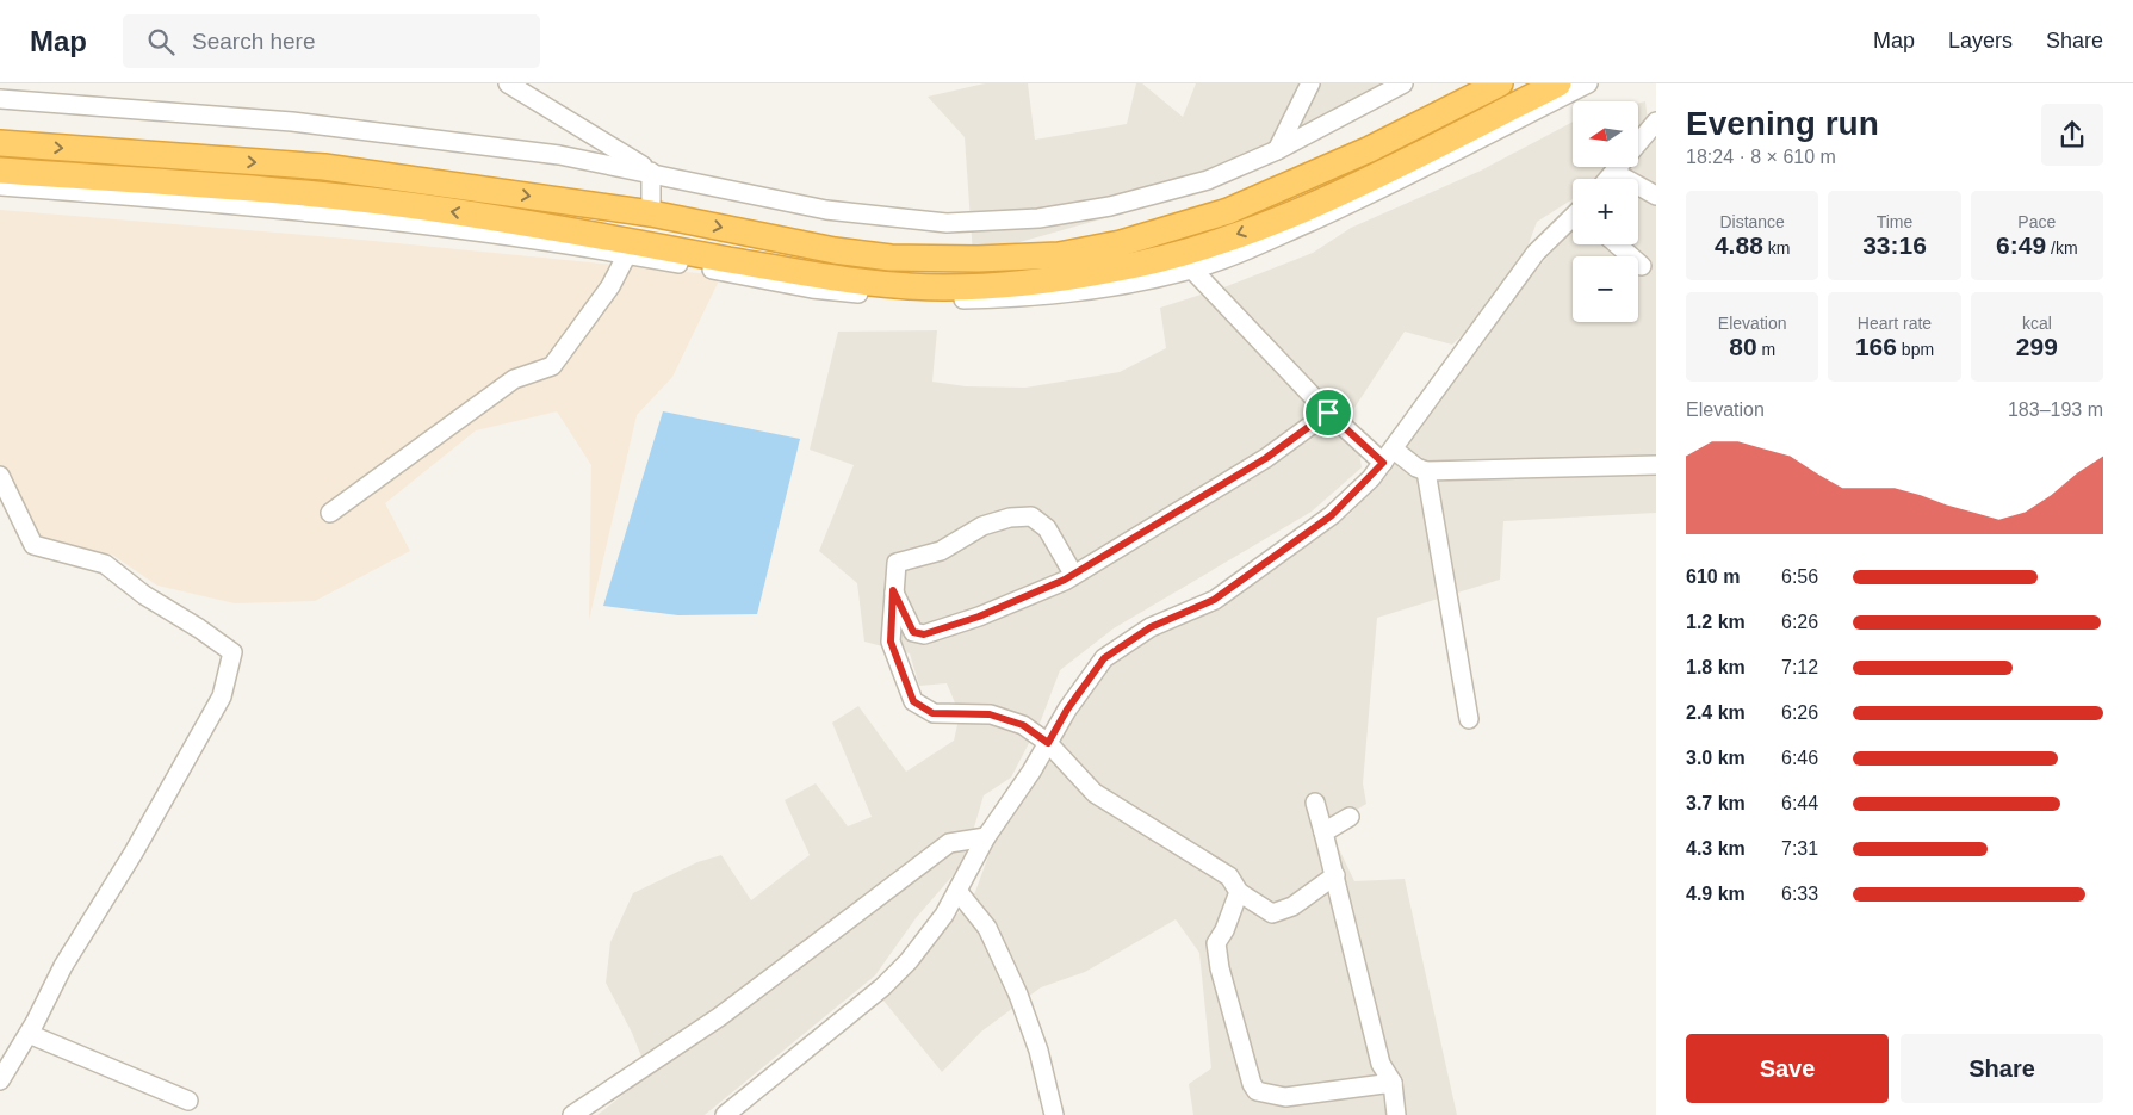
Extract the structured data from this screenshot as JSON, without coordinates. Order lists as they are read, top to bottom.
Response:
{
  "north": "left",
  "page": {
    "header": "Map",
    "search": "Search here",
    "nav": ["Map", "Layers", "Share"],
    "heading": ["Evening run", "18:24 · 8 × 610 m"],
    "map_buttons": ["+", "−"],
    "stats": [
      ["Distance", "4.88 km"],
      ["Time", "33:16"],
      ["Pace", "6:49 /km"],
      ["Elevation", "80 m"],
      ["Heart rate", "166 bpm"],
      ["kcal", "299"]
    ],
    "chart": ["Elevation", "183–193 m"],
    "list": [
      {
        "name": "610 m",
        "note": "6:56"
      },
      {
        "name": "1.2 km",
        "note": "6:26"
      },
      {
        "name": "1.8 km",
        "note": "7:12"
      },
      {
        "name": "2.4 km",
        "note": "6:26"
      },
      {
        "name": "3.0 km",
        "note": "6:46"
      },
      {
        "name": "3.7 km",
        "note": "6:44"
      },
      {
        "name": "4.3 km",
        "note": "7:31"
      },
      {
        "name": "4.9 km",
        "note": "6:33"
      }
    ],
    "buttons": ["Save", "Share"]
  }
}
